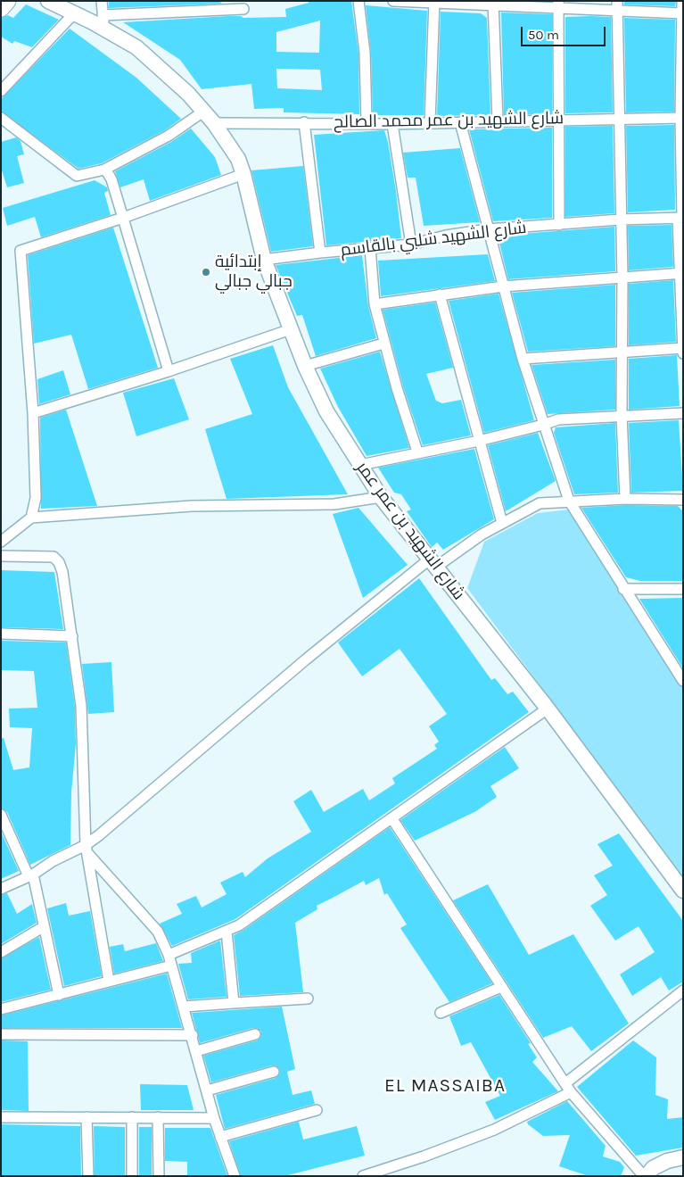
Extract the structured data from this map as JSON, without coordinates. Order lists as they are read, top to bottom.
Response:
{
  "streets": {
    "street": ["شارع الشهيد بن عمر محمد الصالح", "شارع الشهيد شلبي بالقاسم", "شارع الشهيد بن عمر عمر"]
  },
  "crossings": [
    ["شارع الشهيد بن عمر محمد الصالح", "شارع الشهيد بن عمر عمر"],
    ["شارع الشهيد شلبي بالقاسم", "شارع الشهيد بن عمر عمر"]
  ],
  "districts": ["EL MASSAIBA"],
  "places": ["إبتدائية جبالي جبالي"],
  "scale_bar": "50 m"
}
